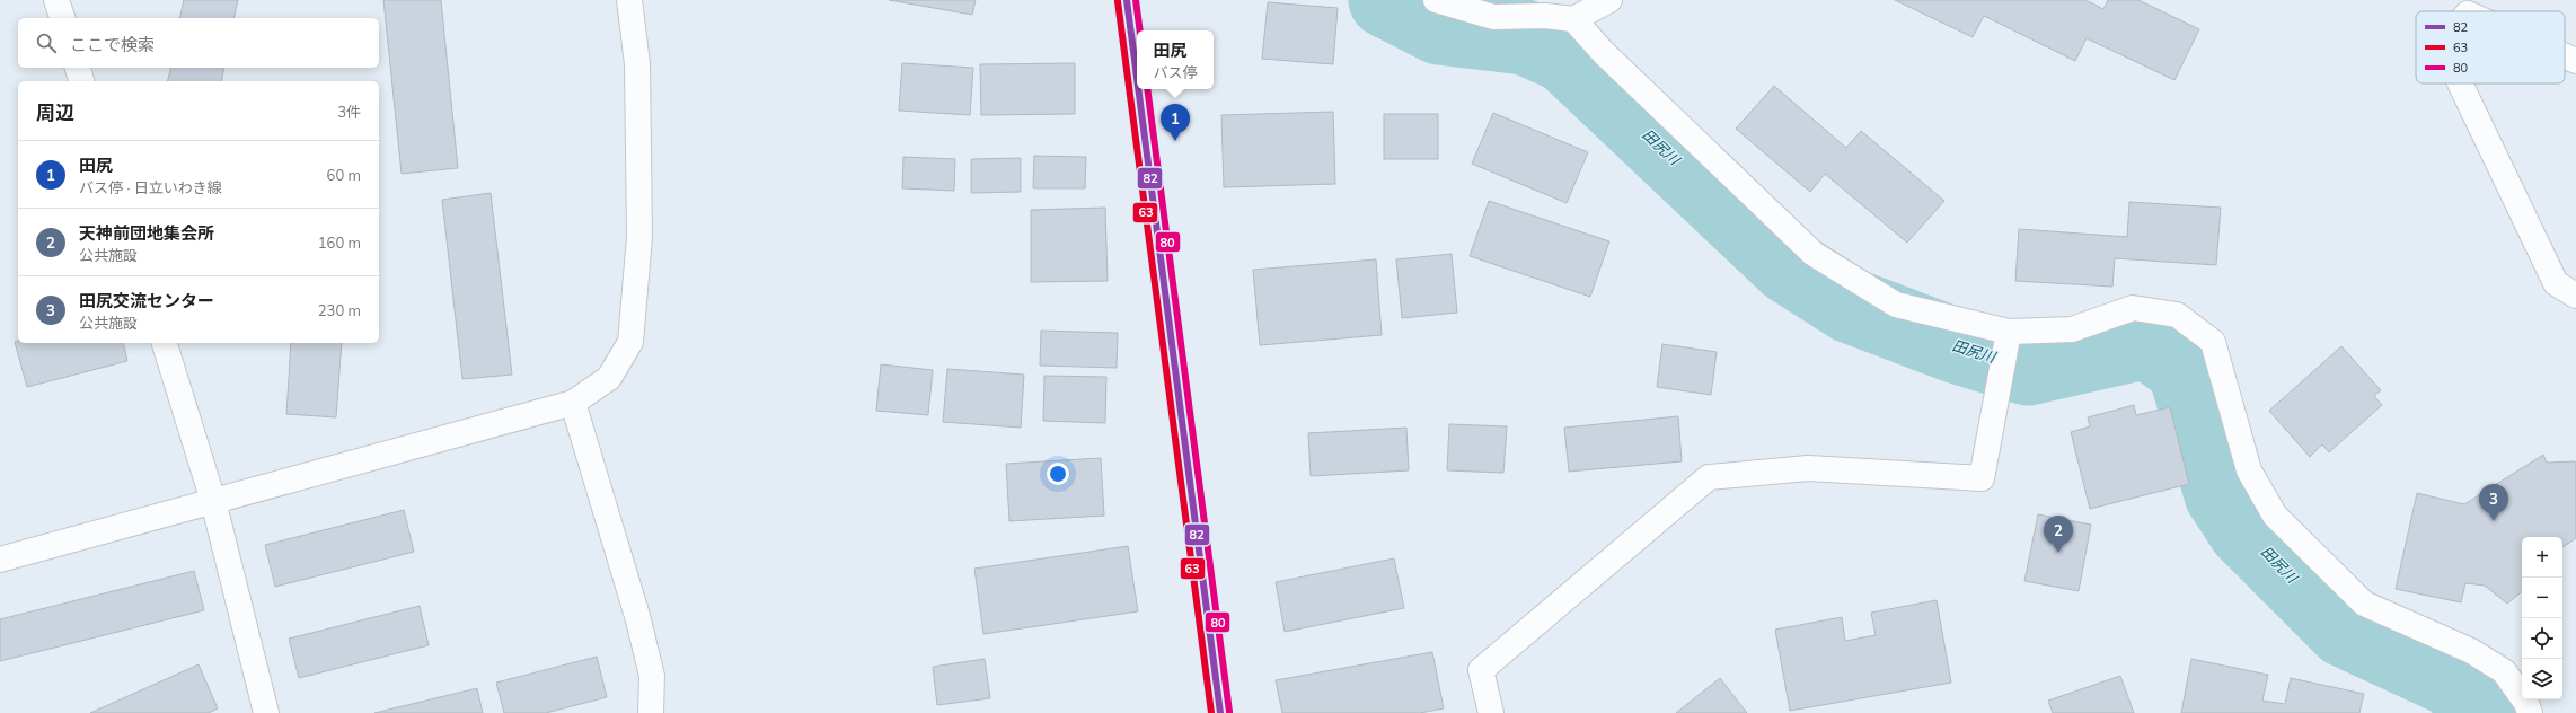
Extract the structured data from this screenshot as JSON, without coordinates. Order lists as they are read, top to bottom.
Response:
{
  "water": ["田尻川"],
  "lines": ["transit line 82", "transit line 80", "transit line 63"],
  "legend": ["82", "63", "80"],
  "page": {
    "search": "ここで検索",
    "popup": ["田尻", "バス停"],
    "heading": ["周辺", "3件"],
    "pins": ["1", "3", "2"],
    "list": [
      {
        "mark": "1",
        "name": "田尻",
        "note": "バス停 · 日立いわき線",
        "value": "60 m"
      },
      {
        "mark": "2",
        "name": "天神前団地集会所",
        "note": "公共施設",
        "value": "160 m"
      },
      {
        "mark": "3",
        "name": "田尻交流センター",
        "note": "公共施設",
        "value": "230 m"
      }
    ],
    "map_buttons": ["+", "−"]
  }
}
